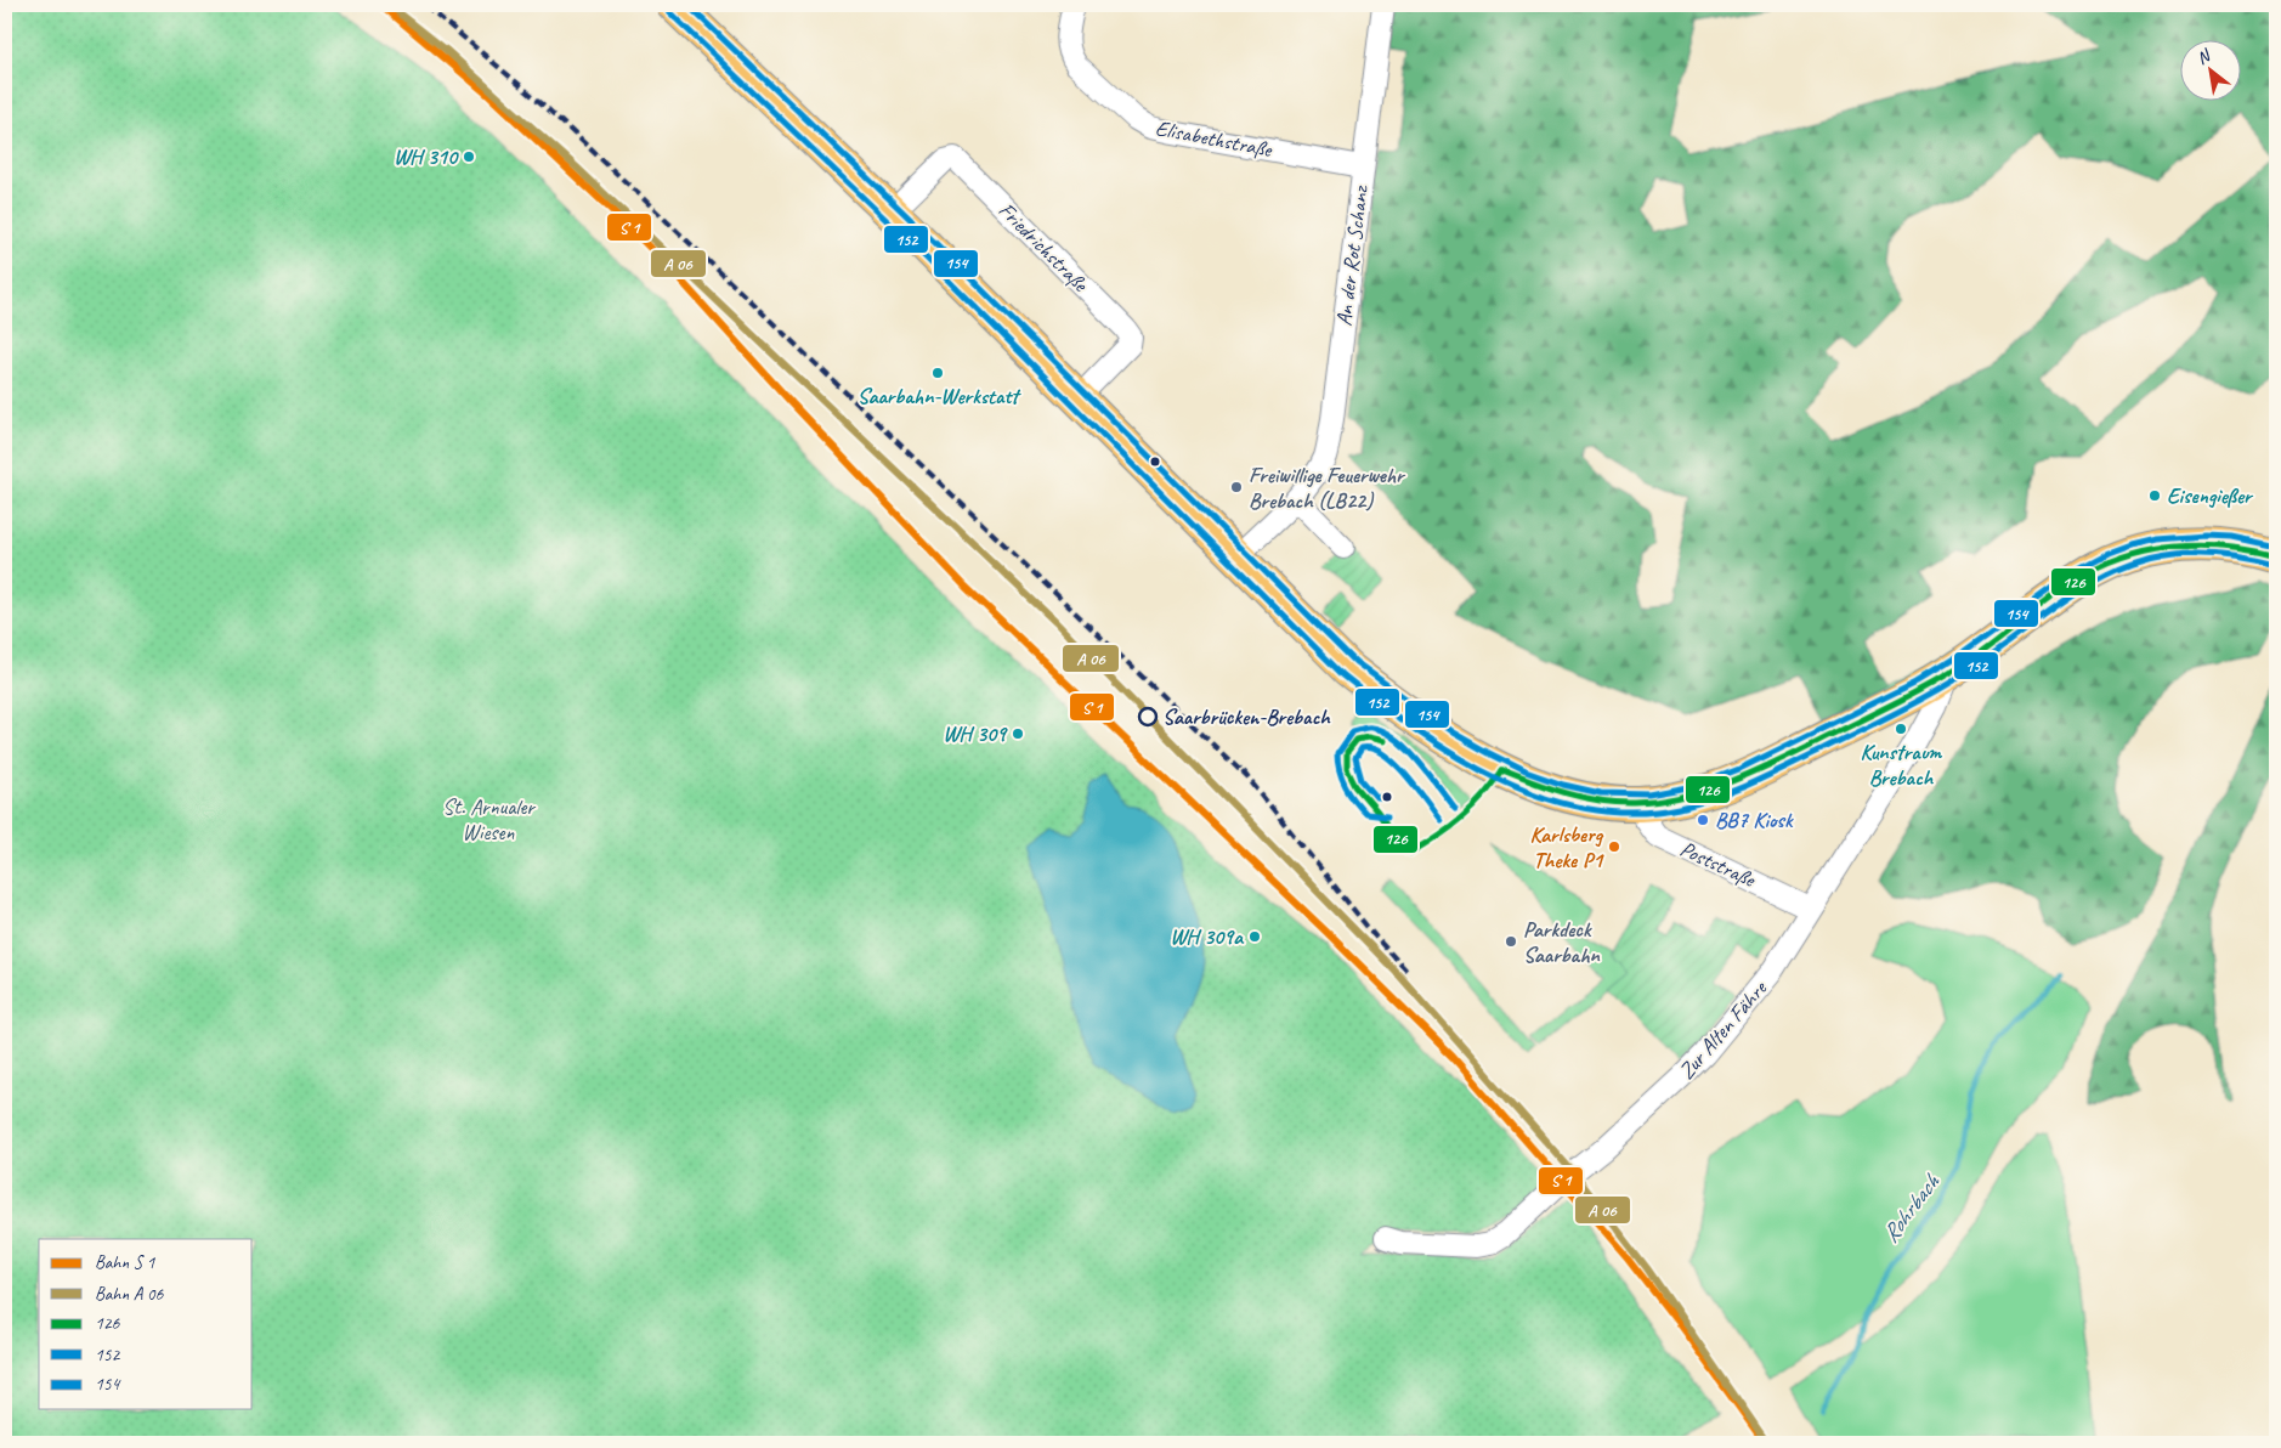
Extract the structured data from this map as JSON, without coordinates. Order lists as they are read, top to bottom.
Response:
{
  "streets": {
    "street": [
      "Elisabethstraße",
      "Friedrichstraße",
      "An der Rot Schanz",
      "Poststraße",
      "Zur Alten Fähre"
    ]
  },
  "crossings": [
    ["Elisabethstraße", "An der Rot Schanz"],
    ["Poststraße", "Zur Alten Fähre"]
  ],
  "water": ["Rohrbach"],
  "parks": ["St. Arnualer Wiesen"],
  "places": [
    "WH 310",
    "Saarbahn-Werkstatt",
    "Freiwillige Feuerwehr Brebach (LB22)",
    "Eisengießer",
    "Saarbrücken-Brebach",
    "Kunstraum Brebach",
    "WH 309",
    "BB7 Kiosk",
    "Karlsberg Theke P1",
    "WH 309a",
    "Parkdeck Saarbahn"
  ],
  "lines": ["transit line 154", "transit line 152", "transit line 126"],
  "legend": [
    "Bahn S 1",
    "Bahn A 06",
    "126",
    "152",
    "154"
  ],
  "north": "top left"
}
